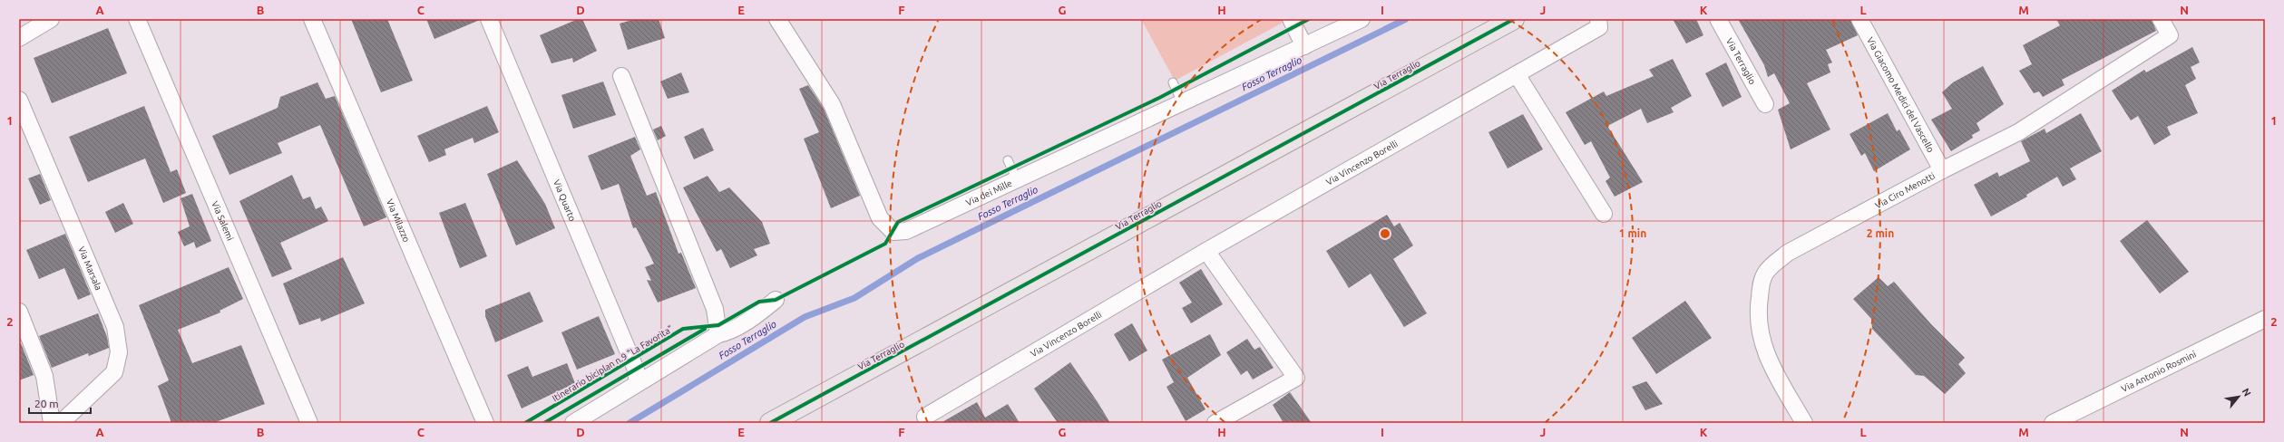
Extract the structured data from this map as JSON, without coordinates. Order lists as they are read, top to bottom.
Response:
{
  "streets": {
    "main road": ["Via Terraglio"],
    "street": [
      "Via Giacomo Medici del Vascello",
      "Via Vincenzo Borelli",
      "Via Ciro Menotti",
      "Via dei Mille",
      "Via Quarto",
      "Via Salemi",
      "Via Milazzo",
      "Via Marsala",
      "Via Antonio Rosmini"
    ],
    "cycle path": ["Itinerario biciplan n.9 \"La Favorita\""]
  },
  "crossings": [
    ["Via Giacomo Medici del Vascello", "Via Ciro Menotti"]
  ],
  "water": ["Fosso Terraglio"],
  "scale_bar": "20 m",
  "north": "top right",
  "grid": {
    "columns": [
      "A",
      "B",
      "C",
      "D",
      "E",
      "F",
      "G",
      "H",
      "I",
      "J",
      "K",
      "L",
      "M",
      "N"
    ],
    "rows": ["1", "2"]
  },
  "rings": ["1 min", "2 min"]
}
